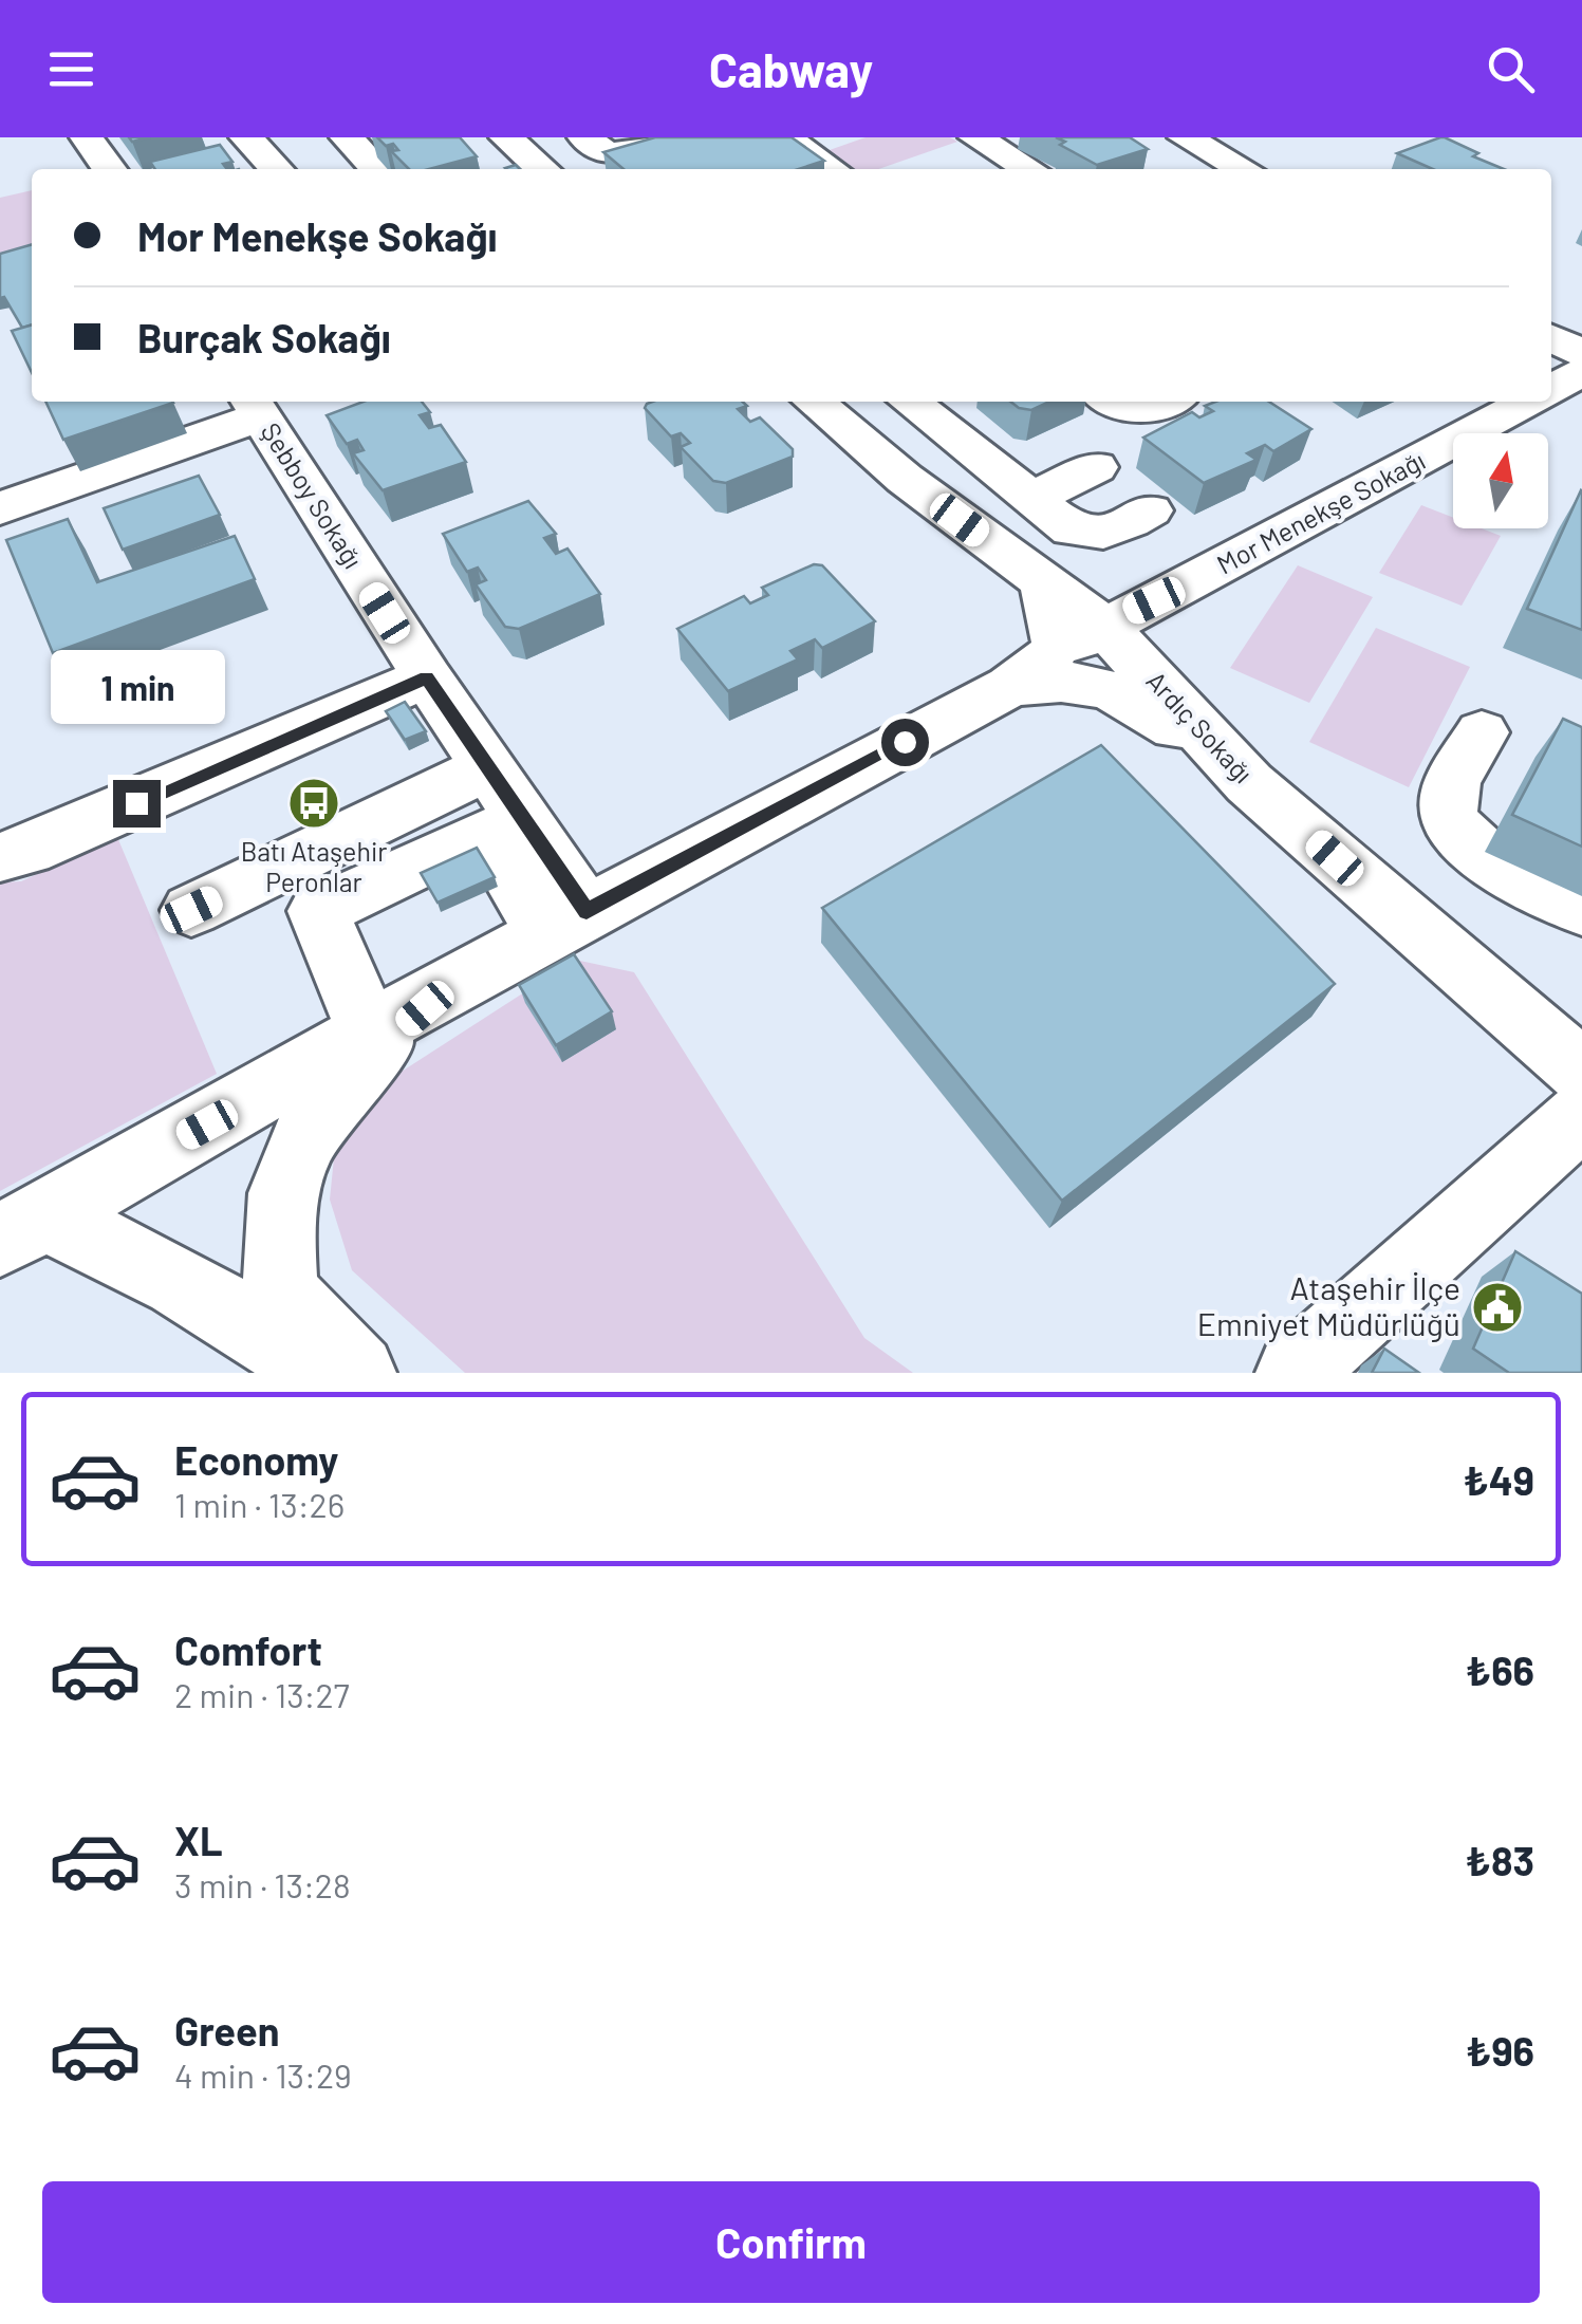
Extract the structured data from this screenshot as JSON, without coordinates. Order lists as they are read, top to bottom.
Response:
{
  "streets": {
    "street": ["Şebboy Sokağı", "Mor Menekşe Sokağı", "Ardıç Sokağı"]
  },
  "crossings": [
    ["Şebboy Sokağı", "Mor Menekşe Sokağı"],
    ["Mor Menekşe Sokağı", "Ardıç Sokağı"]
  ],
  "places": {
    "bus stop": ["Batı Ataşehir Peronlar"],
    "public building": ["Ataşehir İlçe Emniyet Müdürlüğü"]
  },
  "north": "top",
  "page": {
    "header": "Cabway",
    "banner": ["Mor Menekşe Sokağı", "Burçak Sokağı"],
    "bubble": "1 min",
    "list": [
      {
        "name": "Economy",
        "note": "1 min · 13:26",
        "value": "₺49"
      },
      {
        "name": "Comfort",
        "note": "2 min · 13:27",
        "value": "₺66"
      },
      {
        "name": "XL",
        "note": "3 min · 13:28",
        "value": "₺83"
      },
      {
        "name": "Green",
        "note": "4 min · 13:29",
        "value": "₺96"
      }
    ],
    "buttons": "Confirm"
  }
}
